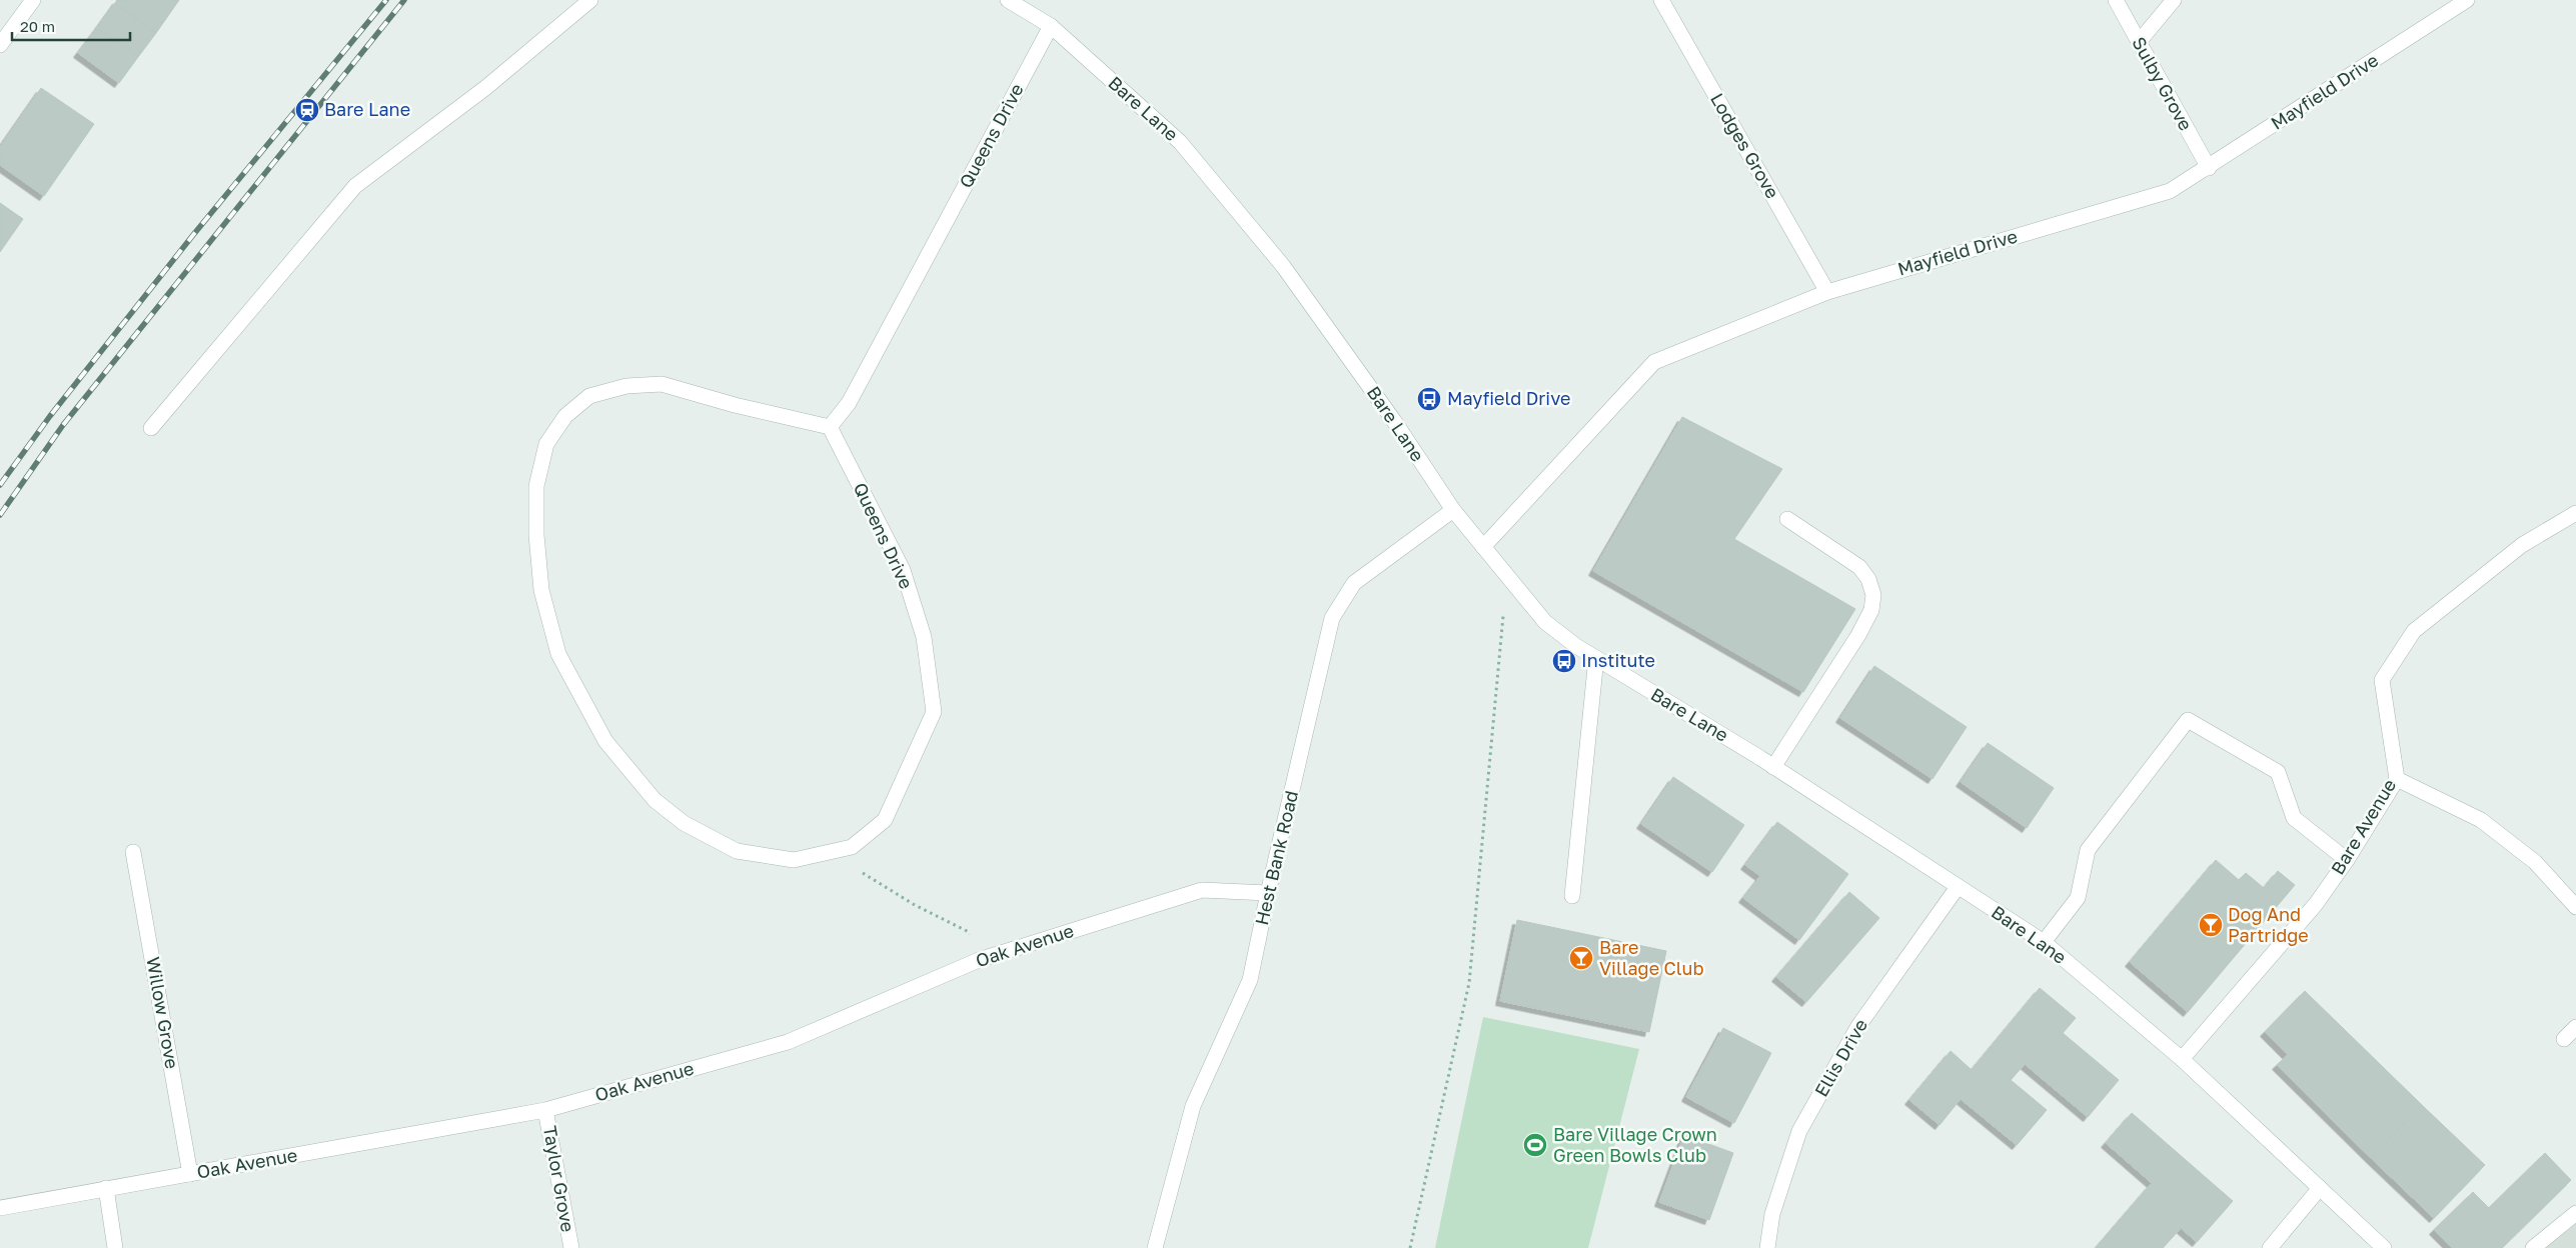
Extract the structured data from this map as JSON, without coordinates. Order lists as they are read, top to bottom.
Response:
{
  "streets": {
    "street": [
      "Sulby Grove",
      "Mayfield Drive",
      "Bare Lane",
      "Queens Drive",
      "Lodges Grove",
      "Bare Avenue",
      "Hest Bank Road",
      "Oak Avenue",
      "Willow Grove",
      "Ellis Drive",
      "Taylor Grove"
    ]
  },
  "crossings": [
    ["Sulby Grove", "Mayfield Drive"],
    ["Mayfield Drive", "Bare Lane"],
    ["Mayfield Drive", "Lodges Grove"],
    ["Bare Lane", "Queens Drive"],
    ["Bare Lane", "Bare Avenue"],
    ["Bare Lane", "Hest Bank Road"],
    ["Bare Lane", "Ellis Drive"],
    ["Hest Bank Road", "Oak Avenue"],
    ["Oak Avenue", "Willow Grove"],
    ["Oak Avenue", "Taylor Grove"]
  ],
  "places": {
    "station": ["Bare Lane"],
    "bus stop": ["Mayfield Drive", "Institute"],
    "bar": ["Dog And Partridge", "Bare Village Club"],
    "sports": ["Bare Village Crown Green Bowls Club"]
  },
  "scale_bar": "20 m"
}
